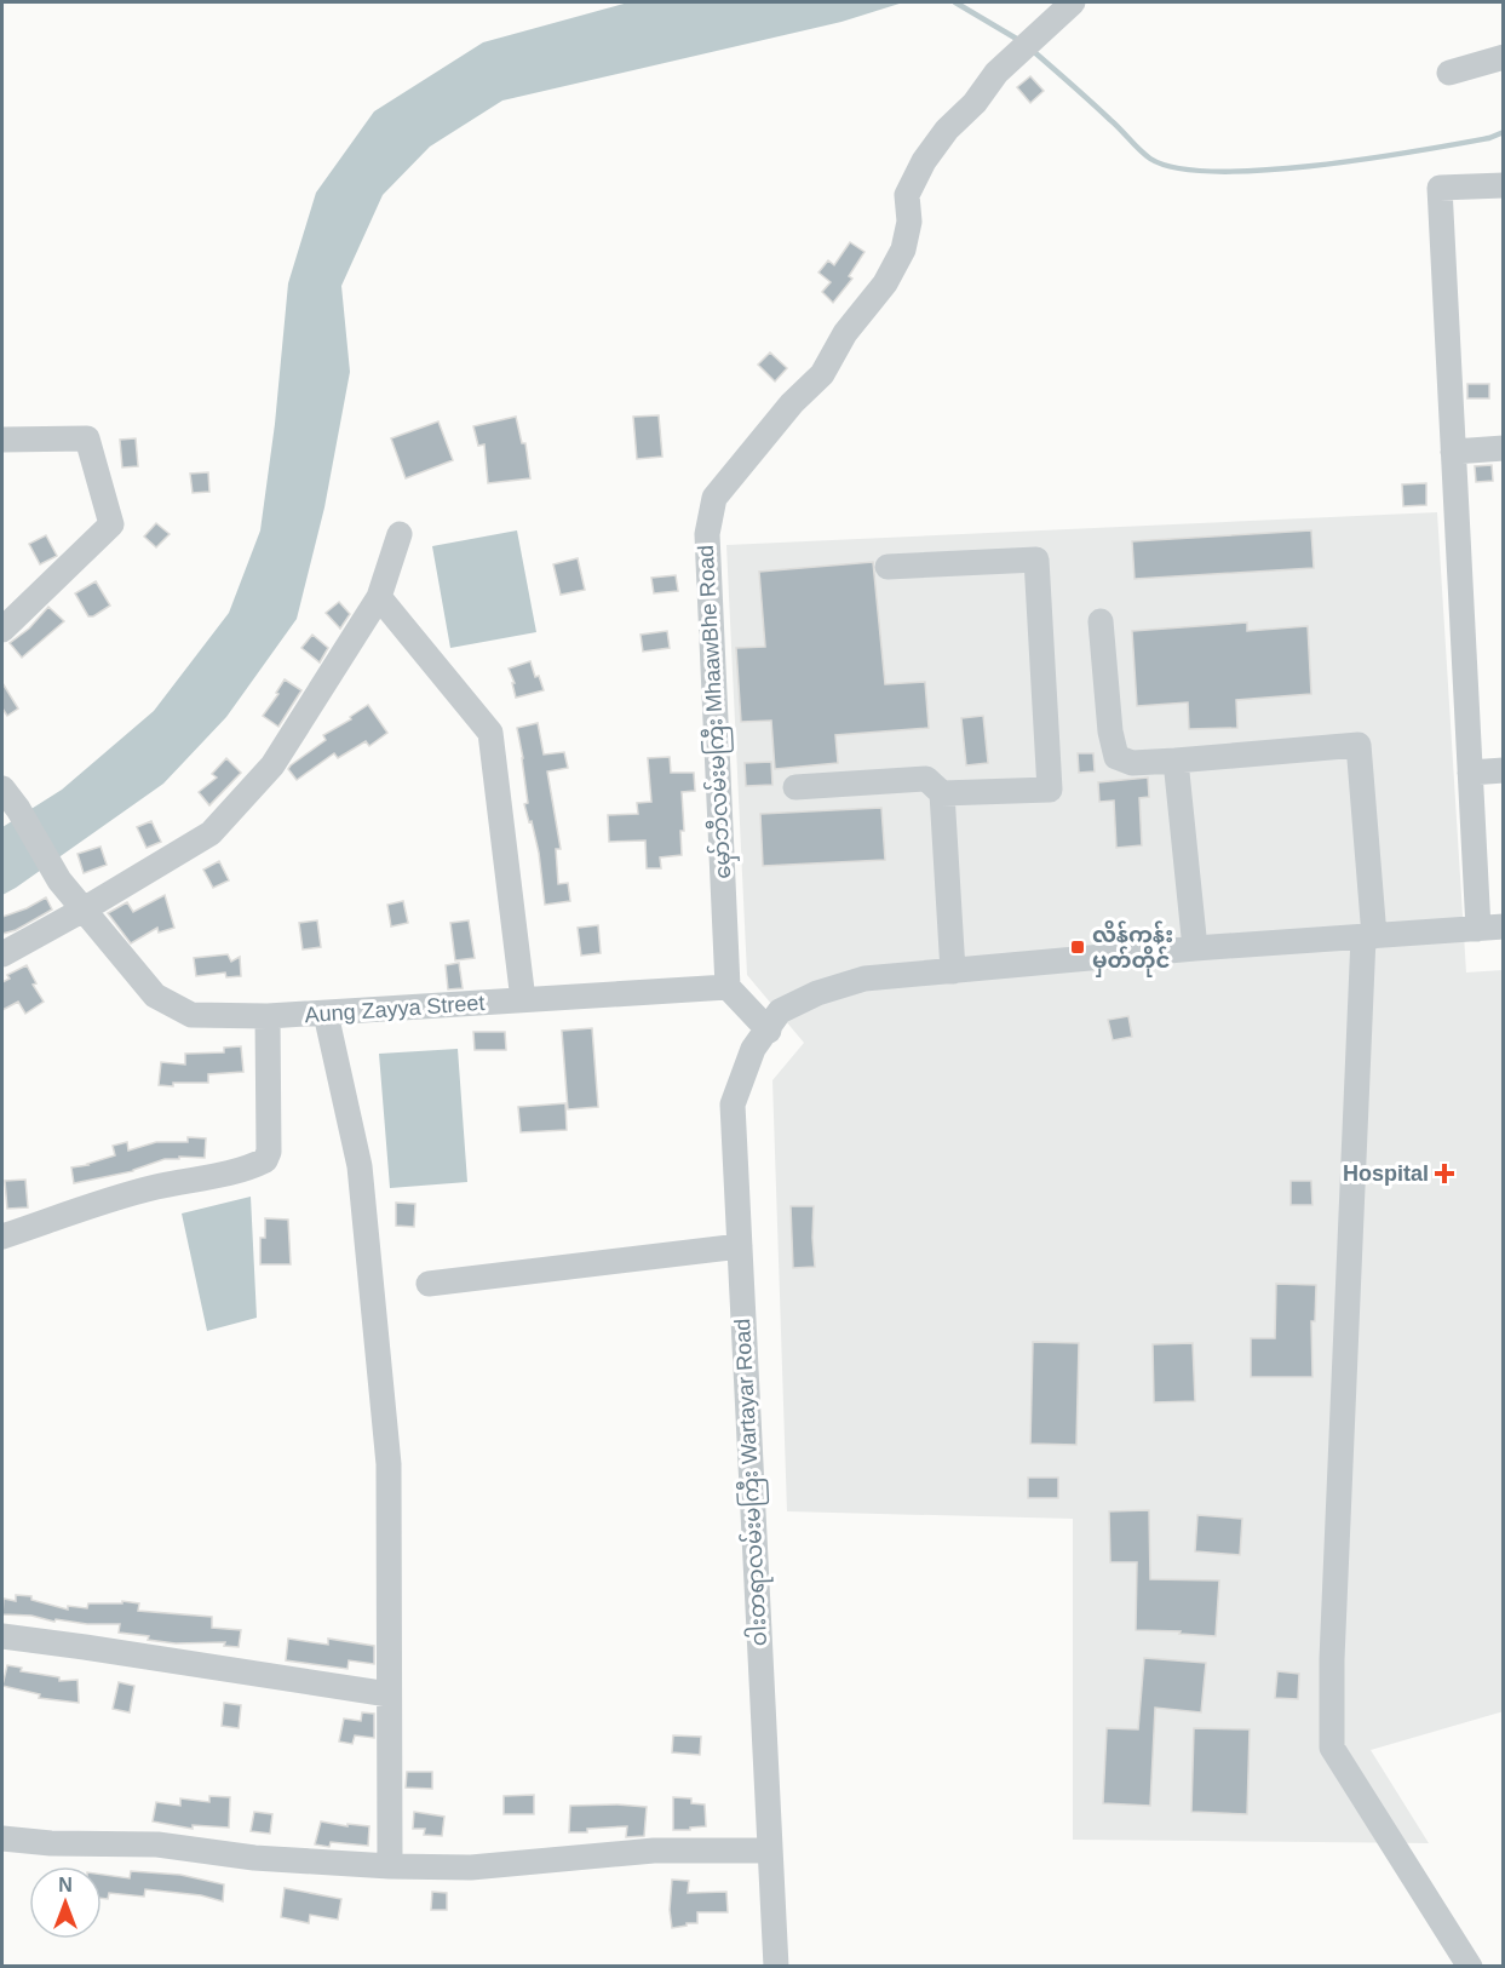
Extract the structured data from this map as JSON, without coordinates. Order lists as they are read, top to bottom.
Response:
{
  "streets": {
    "street": ["မှော်ဘီလမ်းမကြီး MhaawBhe Road", "Aung Zayya Street", "ဝါးတရာလမ်းမကြီး Wartayar Road"]
  },
  "crossings": [
    ["မှော်ဘီလမ်းမကြီး MhaawBhe Road", "Aung Zayya Street"]
  ],
  "places": {
    "transit": ["လိန်ကုန်း မှတ်တိုင်"],
    "health": ["Hospital"]
  },
  "north": "top"
}
